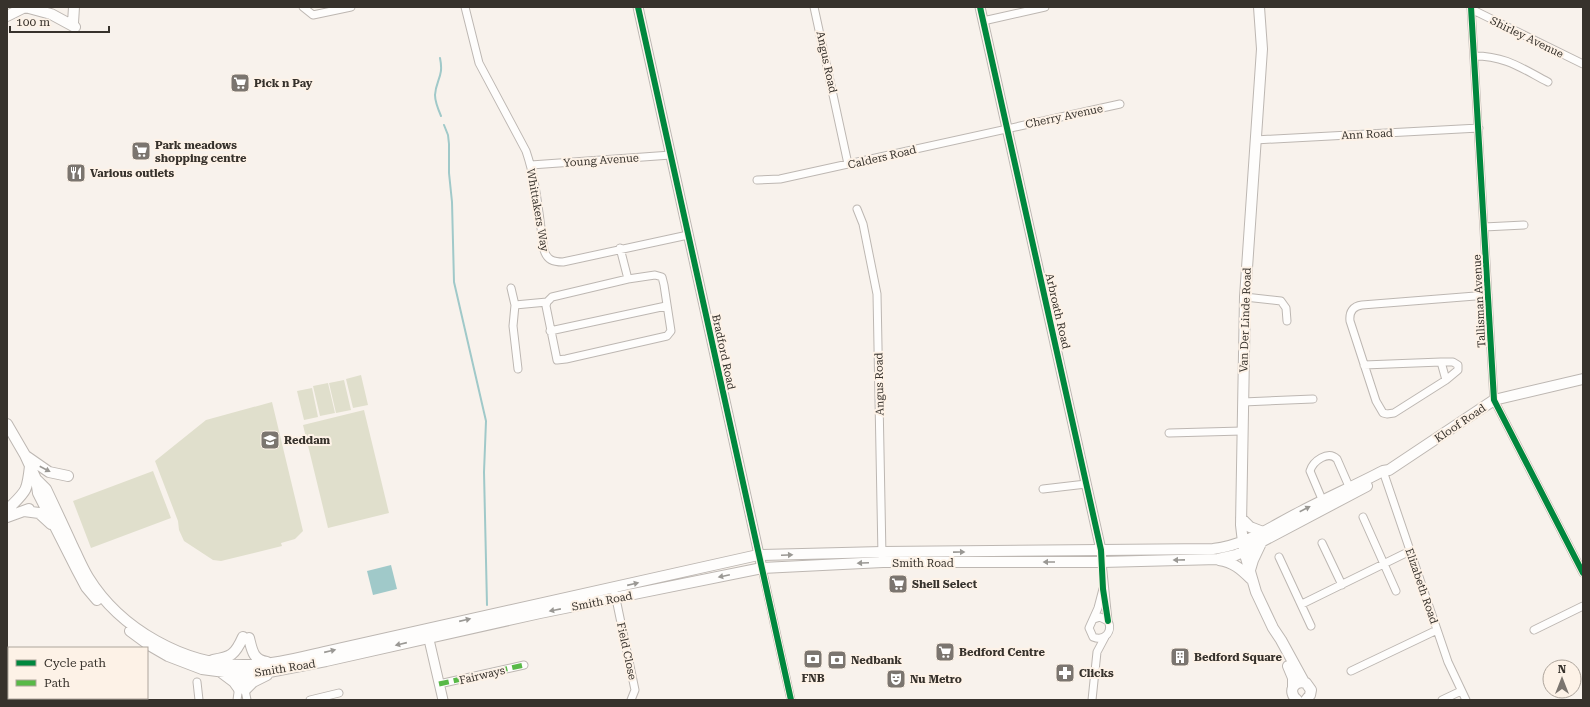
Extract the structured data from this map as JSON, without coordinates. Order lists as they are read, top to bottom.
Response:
{
  "streets": {
    "main road": ["Van Der Linde Road", "Kloof Road", "Smith Road"],
    "street": [
      "Shirley Avenue",
      "Angus Road",
      "Cherry Avenue",
      "Ann Road",
      "Calders Road",
      "Young Avenue",
      "Whittakers Way",
      "Tallisman Avenue",
      "Arbroath Road",
      "Bradford Road",
      "Elizabeth Road",
      "Field Close",
      "Fairways"
    ]
  },
  "crossings": [
    ["Shirley Avenue", "Tallisman Avenue"],
    ["Angus Road", "Calders Road"],
    ["Angus Road", "Smith Road"],
    ["Cherry Avenue", "Calders Road"],
    ["Cherry Avenue", "Arbroath Road"],
    ["Ann Road", "Tallisman Avenue"],
    ["Ann Road", "Van Der Linde Road"],
    ["Calders Road", "Arbroath Road"],
    ["Young Avenue", "Whittakers Way"],
    ["Young Avenue", "Bradford Road"],
    ["Whittakers Way", "Bradford Road"],
    ["Tallisman Avenue", "Kloof Road"],
    ["Arbroath Road", "Smith Road"],
    ["Van Der Linde Road", "Kloof Road"],
    ["Van Der Linde Road", "Smith Road"],
    ["Bradford Road", "Smith Road"],
    ["Kloof Road", "Smith Road"],
    ["Kloof Road", "Elizabeth Road"],
    ["Smith Road", "Field Close"]
  ],
  "places": {
    "supermarket": [
      "Pick n Pay",
      "Park meadows shopping centre",
      "Shell Select",
      "Bedford Centre"
    ],
    "restaurant": ["Various outlets"],
    "school or university": ["Reddam"],
    "building": ["Bedford Square"],
    "bank": ["FNB", "Nedbank"],
    "pharmacy": ["Clicks"],
    "theatre": ["Nu Metro"]
  },
  "legend": ["Cycle path", "Path"],
  "scale_bar": "100 m",
  "north": "top"
}
